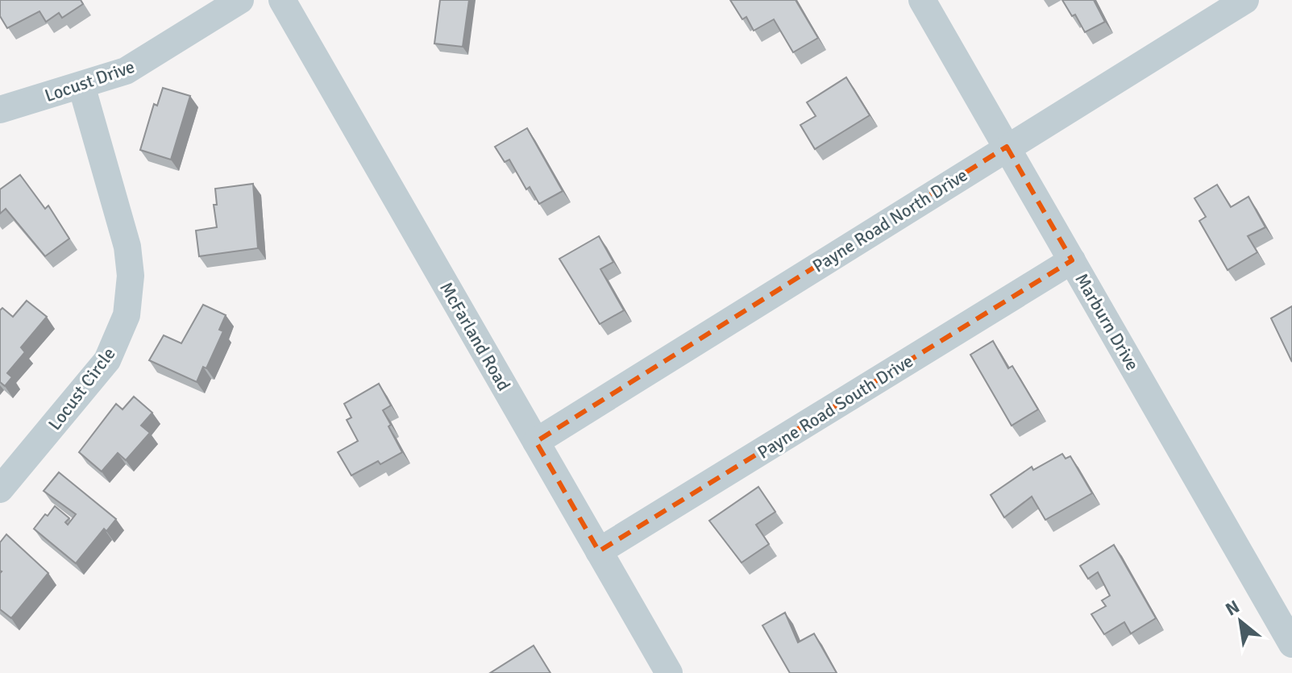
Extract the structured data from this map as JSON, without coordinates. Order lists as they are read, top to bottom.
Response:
{
  "streets": {
    "street": [
      "Locust Drive",
      "Payne Road North Drive",
      "Marburn Drive",
      "McFarland Road",
      "Locust Circle",
      "Payne Road South Drive"
    ]
  },
  "crossings": [
    ["Locust Drive", "Locust Circle"],
    ["Payne Road North Drive", "Marburn Drive"],
    ["Payne Road North Drive", "McFarland Road"],
    ["Marburn Drive", "Payne Road South Drive"],
    ["McFarland Road", "Payne Road South Drive"]
  ],
  "north": "top left"
}
